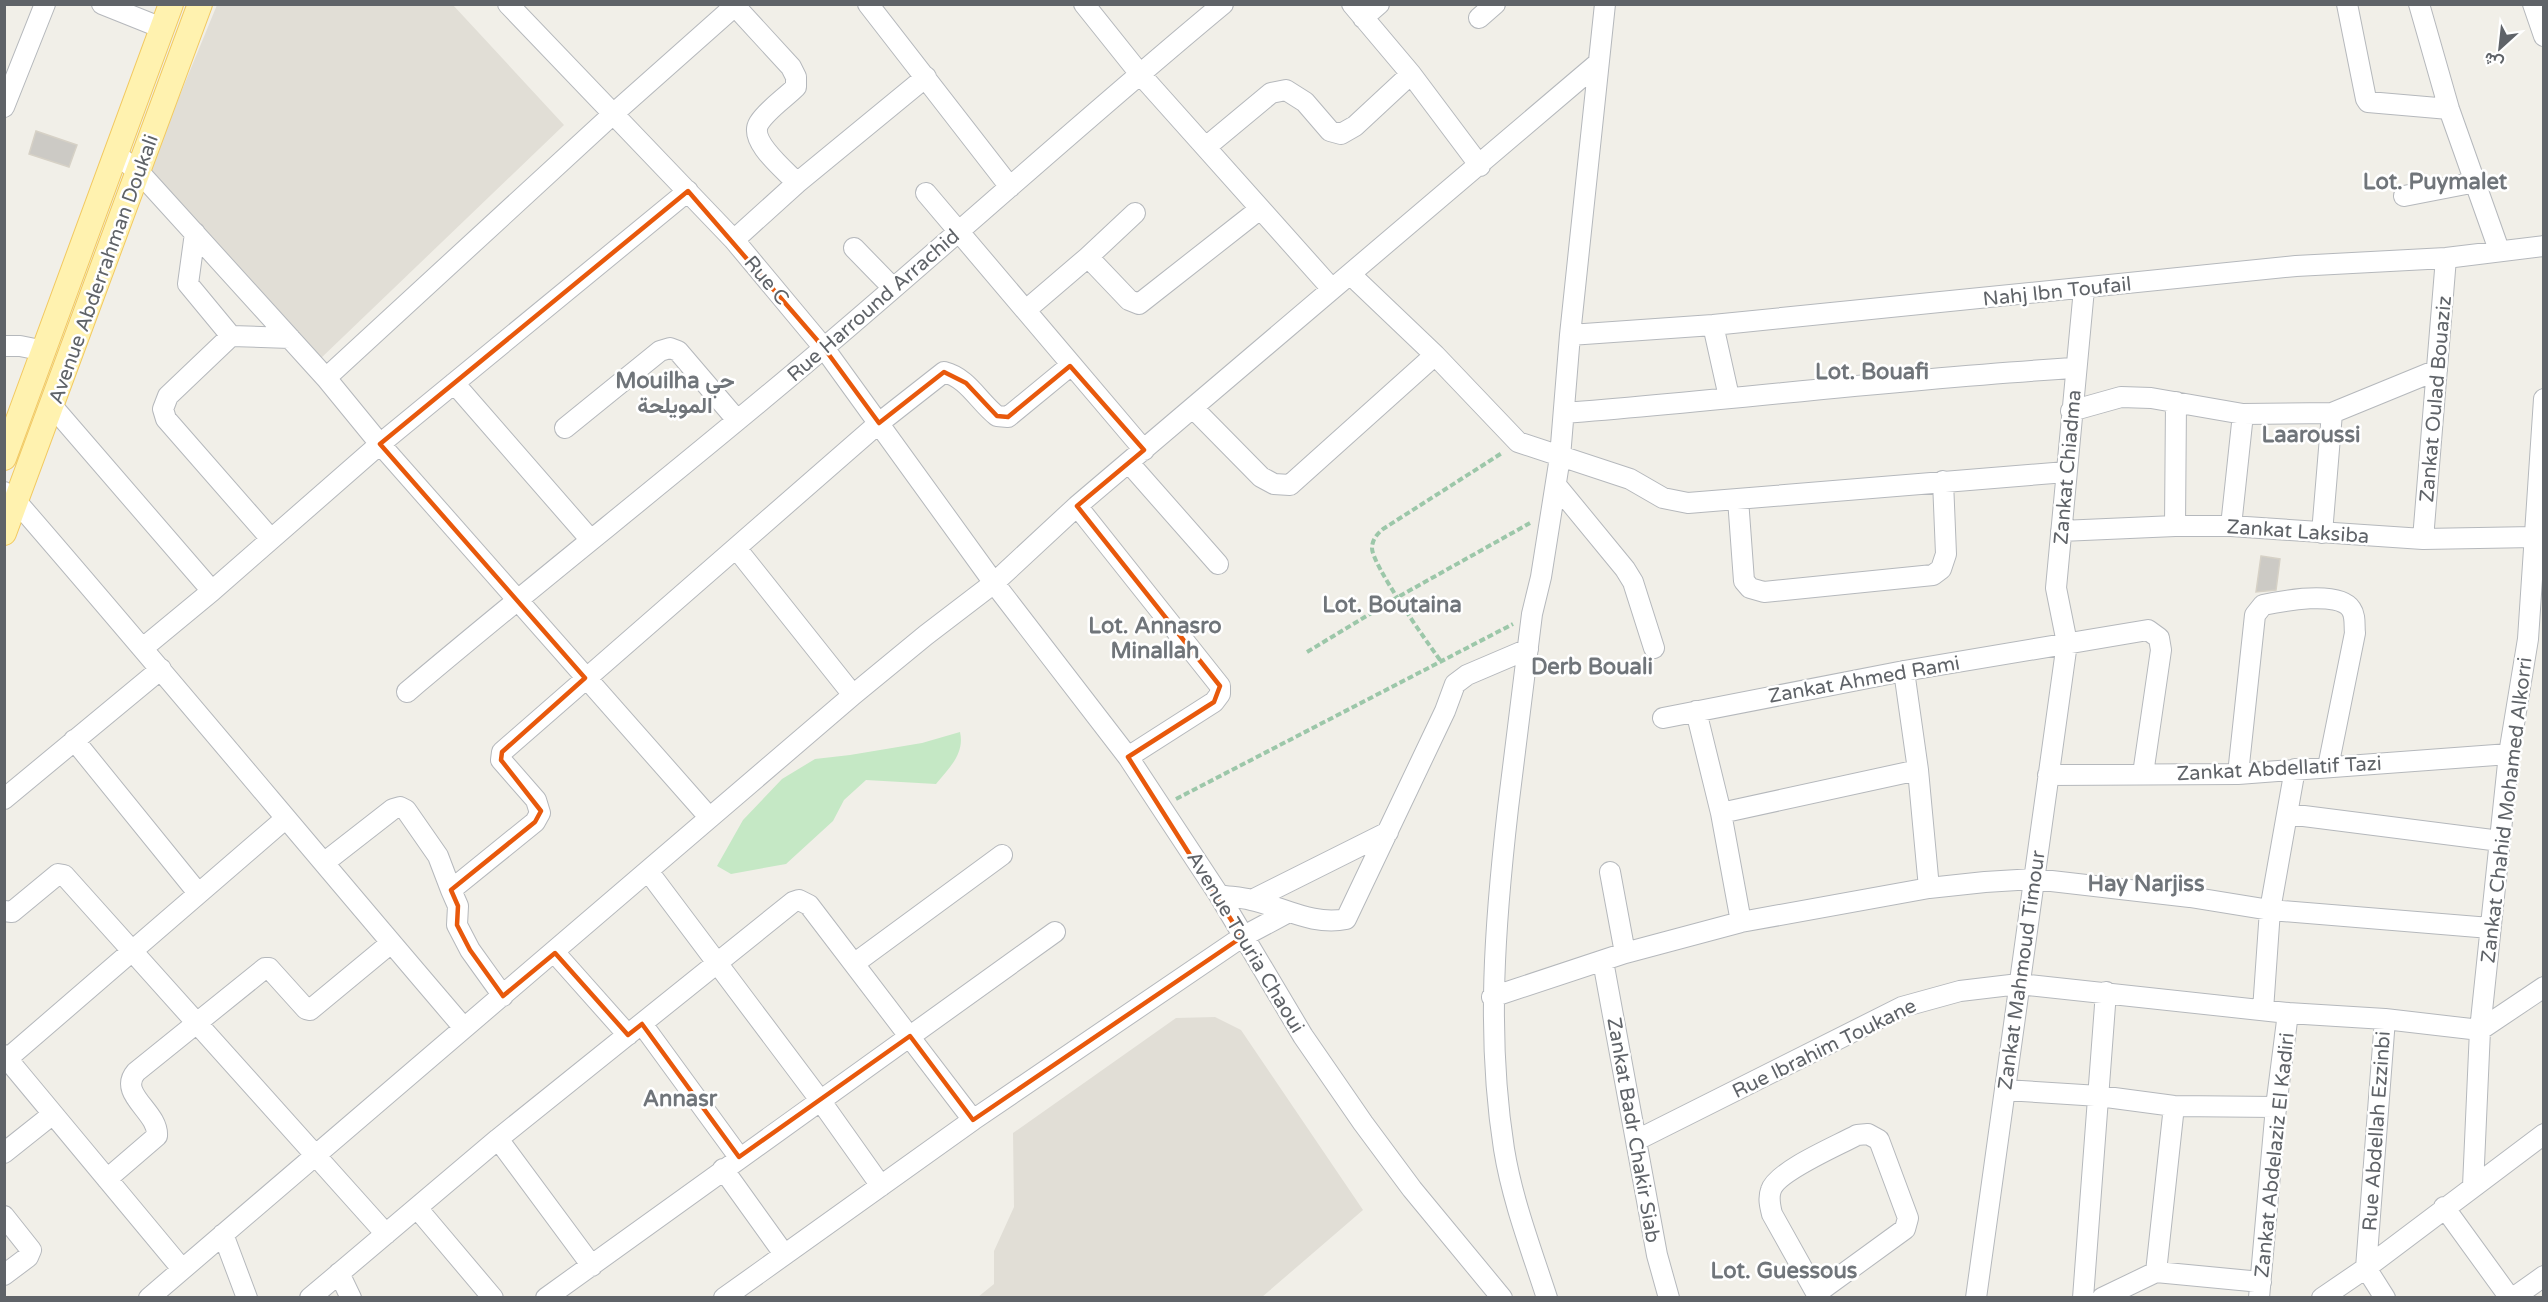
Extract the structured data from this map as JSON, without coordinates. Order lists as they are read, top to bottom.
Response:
{
  "streets": {
    "main road": ["Avenue Abderrahman Doukali"],
    "street": [
      "Rue C",
      "Nahj Ibn Toufail",
      "Rue Harround Arrachid",
      "Zankat Oulad Bouaziz",
      "Zankat Chiadma",
      "Zankat Laksiba",
      "Zankat Ahmed Rami",
      "Zankat Abdellatif Tazi",
      "Zankat Chahid Mohamed Alkorri",
      "Avenue Touria Chaoui",
      "Zankat Mahmoud Timour",
      "Rue Ibrahim Toukane",
      "Zankat Badr Chakir Siab",
      "Rue Abdellah Ezzinbi",
      "Zankat Abdelaziz El Kadiri"
    ]
  },
  "crossings": [
    ["Rue C", "Rue Harround Arrachid"],
    ["Rue C", "Avenue Touria Chaoui"],
    ["Nahj Ibn Toufail", "Zankat Oulad Bouaziz"],
    ["Nahj Ibn Toufail", "Zankat Chiadma"],
    ["Zankat Oulad Bouaziz", "Zankat Laksiba"],
    ["Zankat Chiadma", "Zankat Laksiba"],
    ["Zankat Chiadma", "Zankat Ahmed Rami"],
    ["Zankat Chiadma", "Zankat Mahmoud Timour"],
    ["Zankat Laksiba", "Zankat Chahid Mohamed Alkorri"],
    ["Zankat Ahmed Rami", "Zankat Abdellatif Tazi"],
    ["Zankat Ahmed Rami", "Zankat Mahmoud Timour"],
    ["Zankat Abdellatif Tazi", "Zankat Chahid Mohamed Alkorri"],
    ["Zankat Abdellatif Tazi", "Zankat Mahmoud Timour"],
    ["Zankat Mahmoud Timour", "Rue Ibrahim Toukane"],
    ["Rue Ibrahim Toukane", "Zankat Badr Chakir Siab"],
    ["Rue Ibrahim Toukane", "Rue Abdellah Ezzinbi"],
    ["Rue Abdellah Ezzinbi", "Zankat Abdelaziz El Kadiri"]
  ],
  "districts": [
    "Lot. Puymalet",
    "Lot. Bouafi",
    "Mouilha حي المويلحة",
    "Laaroussi",
    "Lot. Boutaina",
    "Lot. Annasro Minallah",
    "Derb Bouali",
    "Hay Narjiss",
    "Annasr",
    "Lot. Guessous"
  ],
  "north": "bottom left"
}
